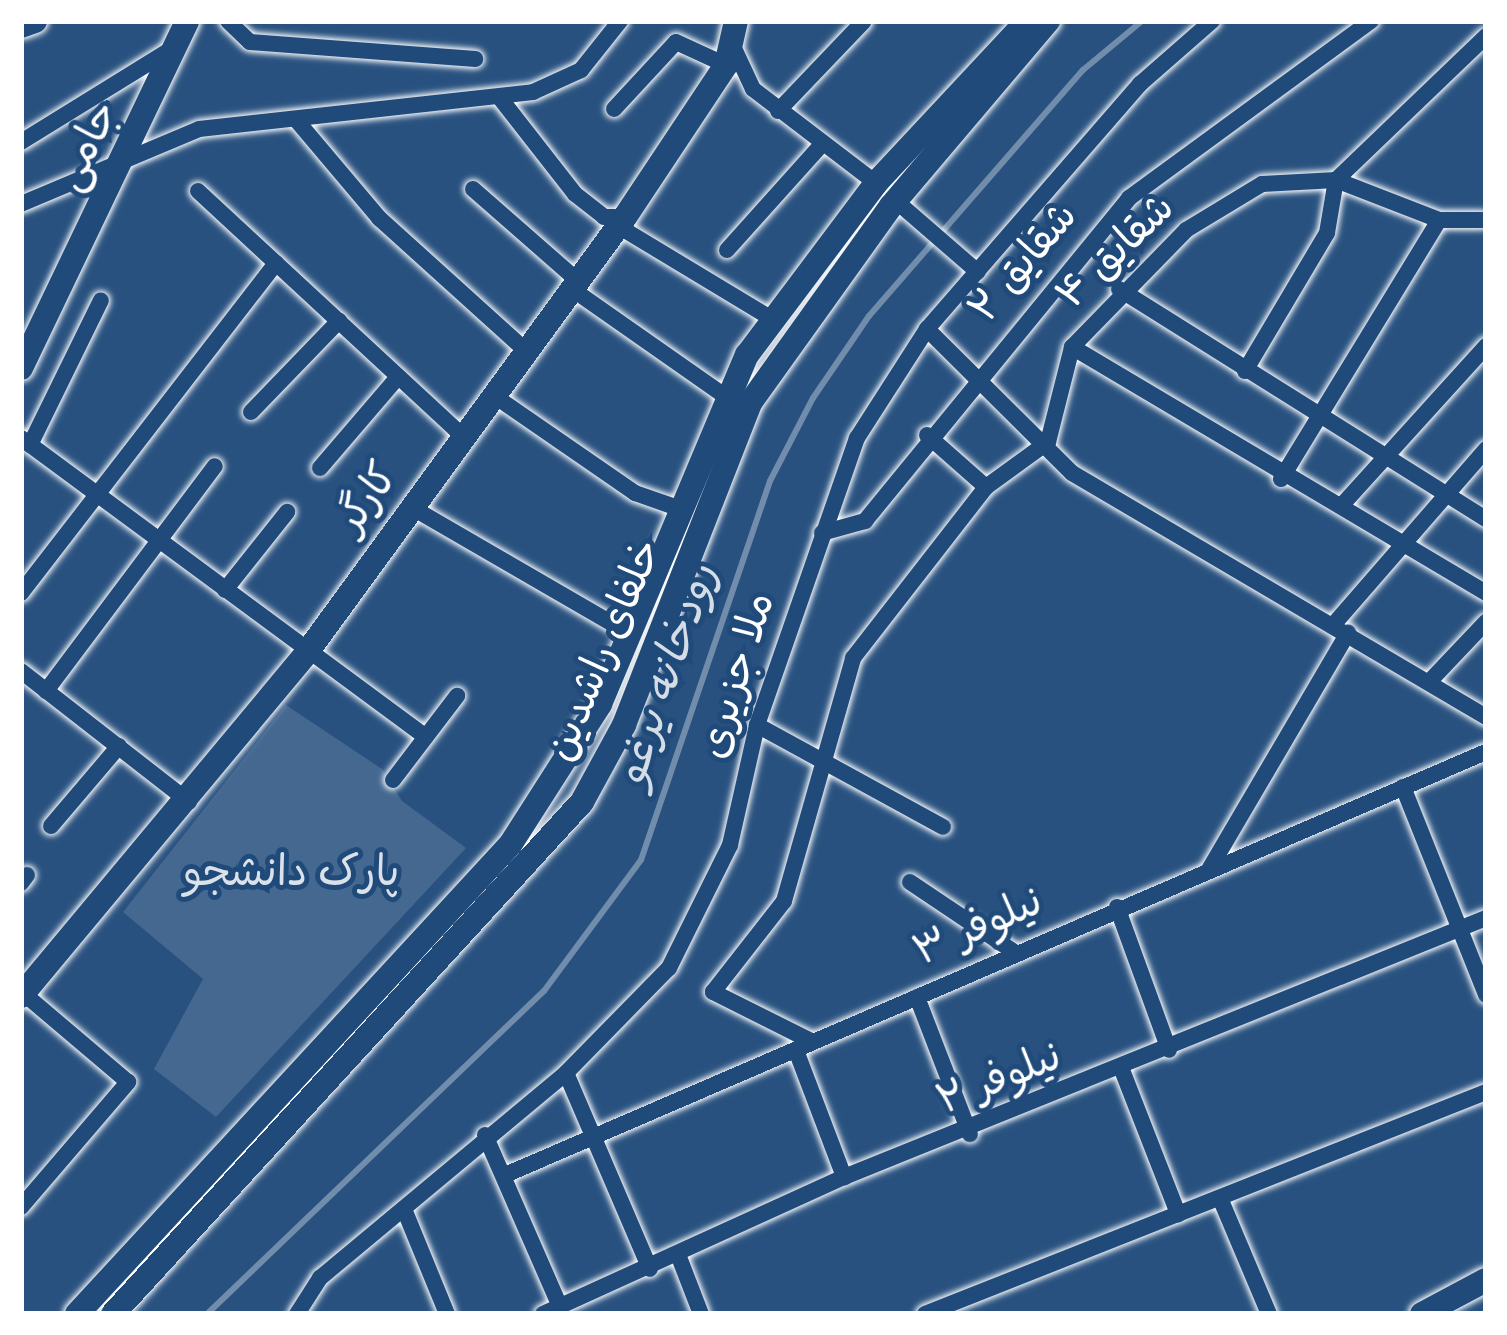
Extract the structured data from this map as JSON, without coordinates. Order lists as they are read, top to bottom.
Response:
{
  "streets": {
    "main road": ["جامی", "کارگر", "خلفای راشدین"],
    "street": [
      "شقایق ۴",
      "شقایق ۲",
      "ملا جزیری",
      "نیلوفر ۳",
      "نیلوفر ۲"
    ]
  },
  "crossings": [
    ["شقایق ۲", "ملا جزیری"]
  ],
  "water": ["رودخانه یرغو"],
  "parks": ["پارک دانشجو"]
}
